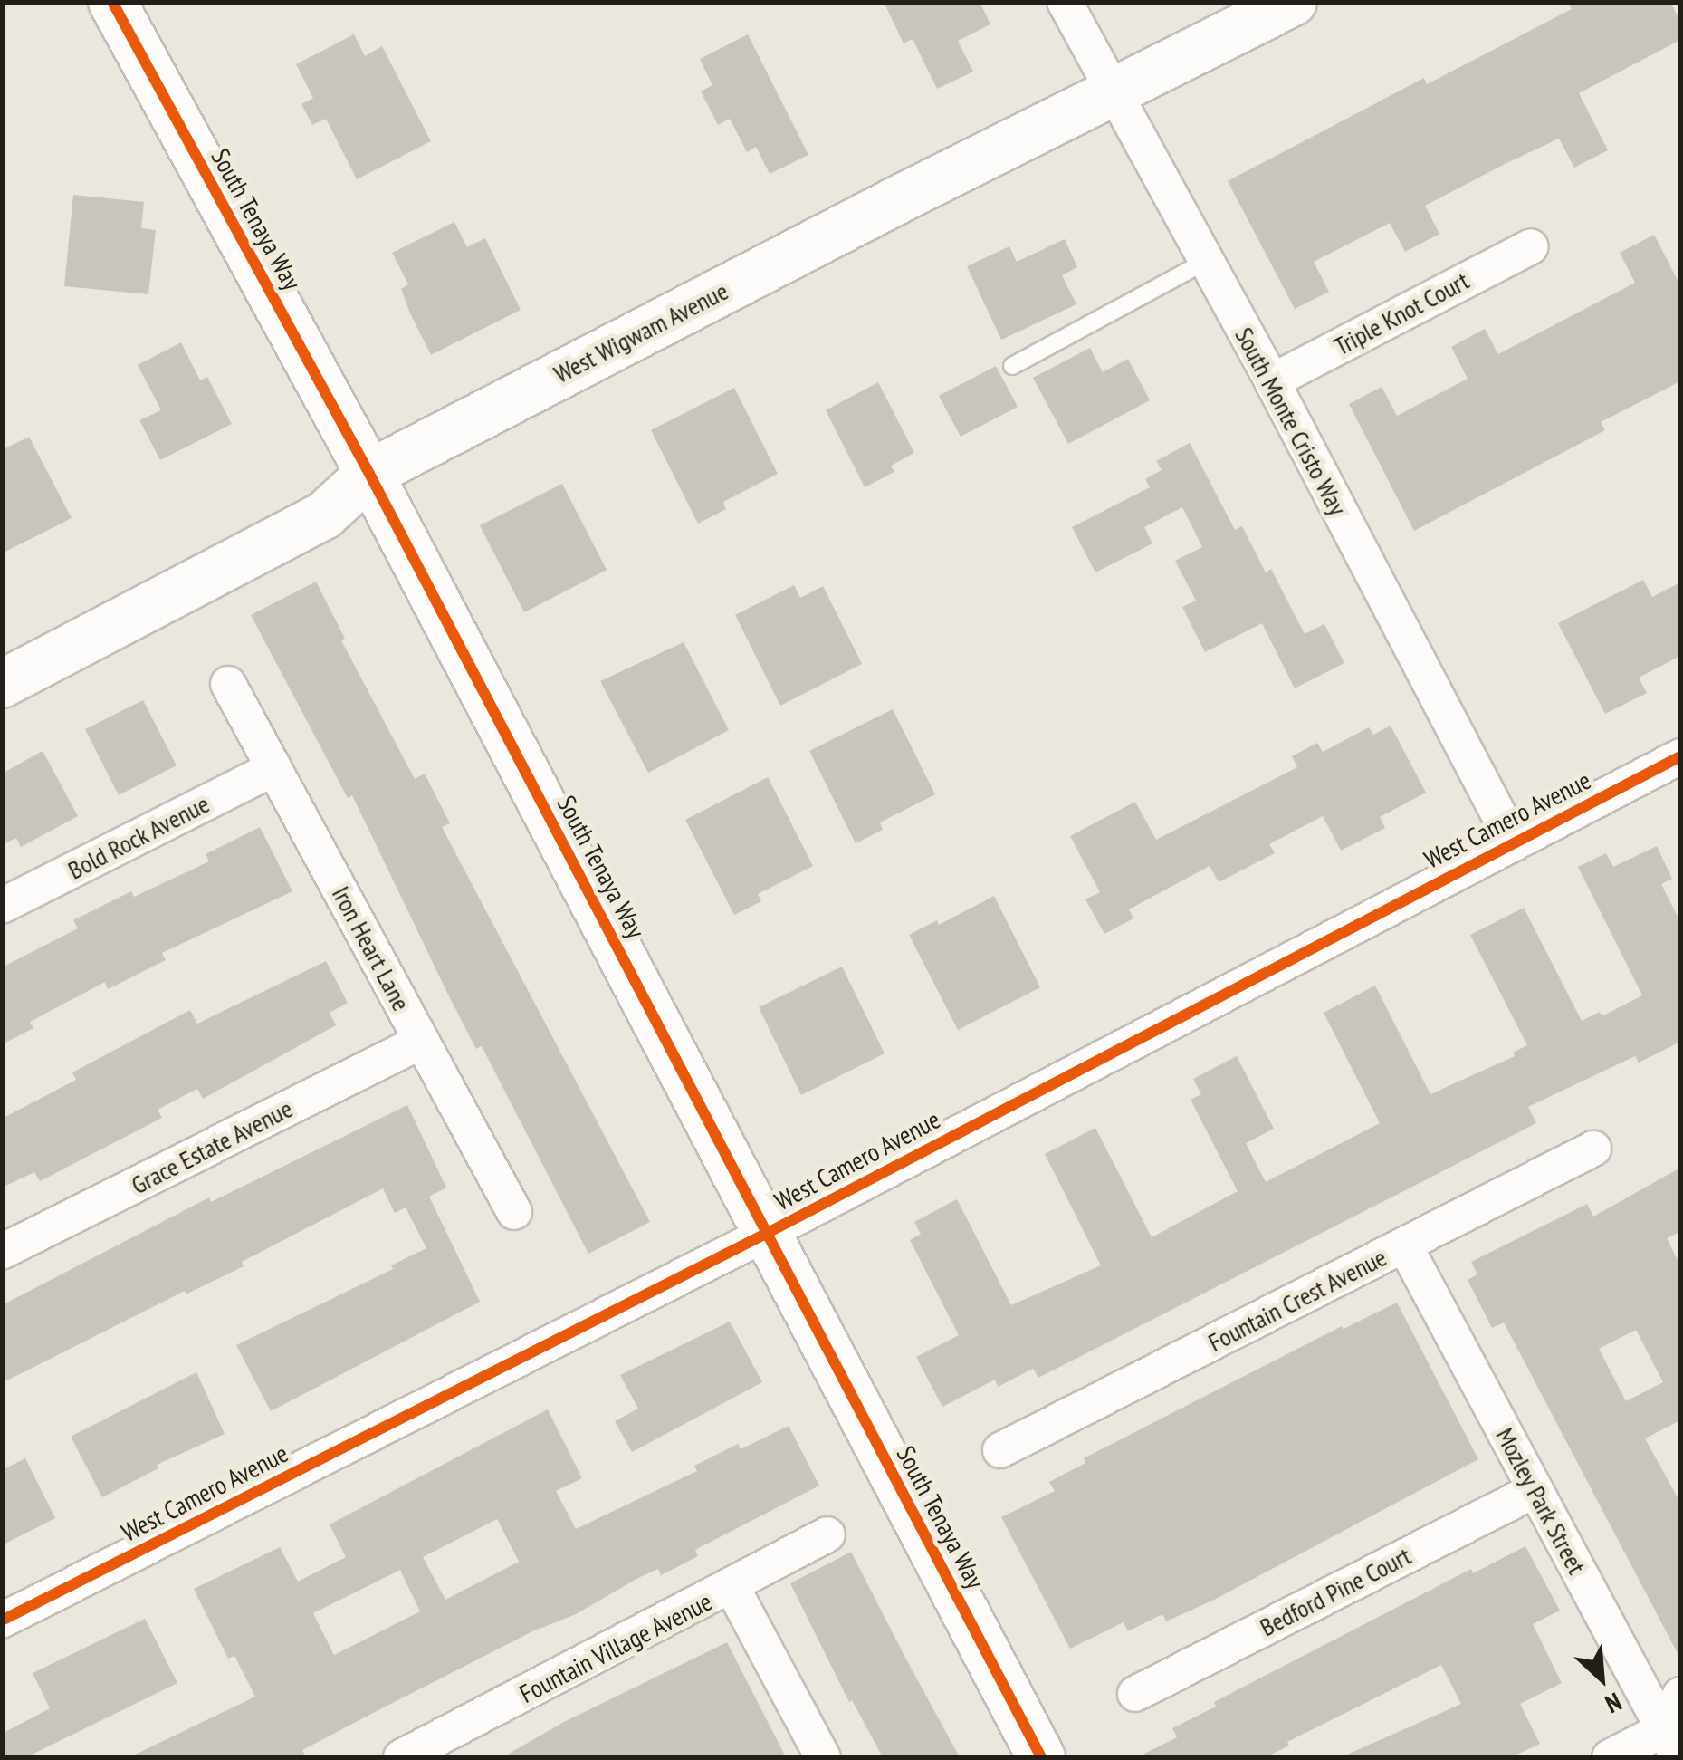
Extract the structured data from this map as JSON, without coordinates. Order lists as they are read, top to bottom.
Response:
{
  "streets": {
    "street": [
      "South Tenaya Way",
      "Triple Knot Court",
      "West Wigwam Avenue",
      "South Monte Cristo Way",
      "West Camero Avenue",
      "Bold Rock Avenue",
      "Iron Heart Lane",
      "Grace Estate Avenue",
      "Fountain Crest Avenue",
      "Mozley Park Street",
      "Bedford Pine Court",
      "Fountain Village Avenue"
    ]
  },
  "crossings": [
    ["South Tenaya Way", "West Wigwam Avenue"],
    ["South Tenaya Way", "West Camero Avenue"],
    ["Triple Knot Court", "South Monte Cristo Way"],
    ["West Wigwam Avenue", "South Monte Cristo Way"],
    ["South Monte Cristo Way", "West Camero Avenue"],
    ["Bold Rock Avenue", "Iron Heart Lane"],
    ["Iron Heart Lane", "Grace Estate Avenue"],
    ["Fountain Crest Avenue", "Mozley Park Street"],
    ["Mozley Park Street", "Bedford Pine Court"]
  ],
  "north": "bottom right"
}
